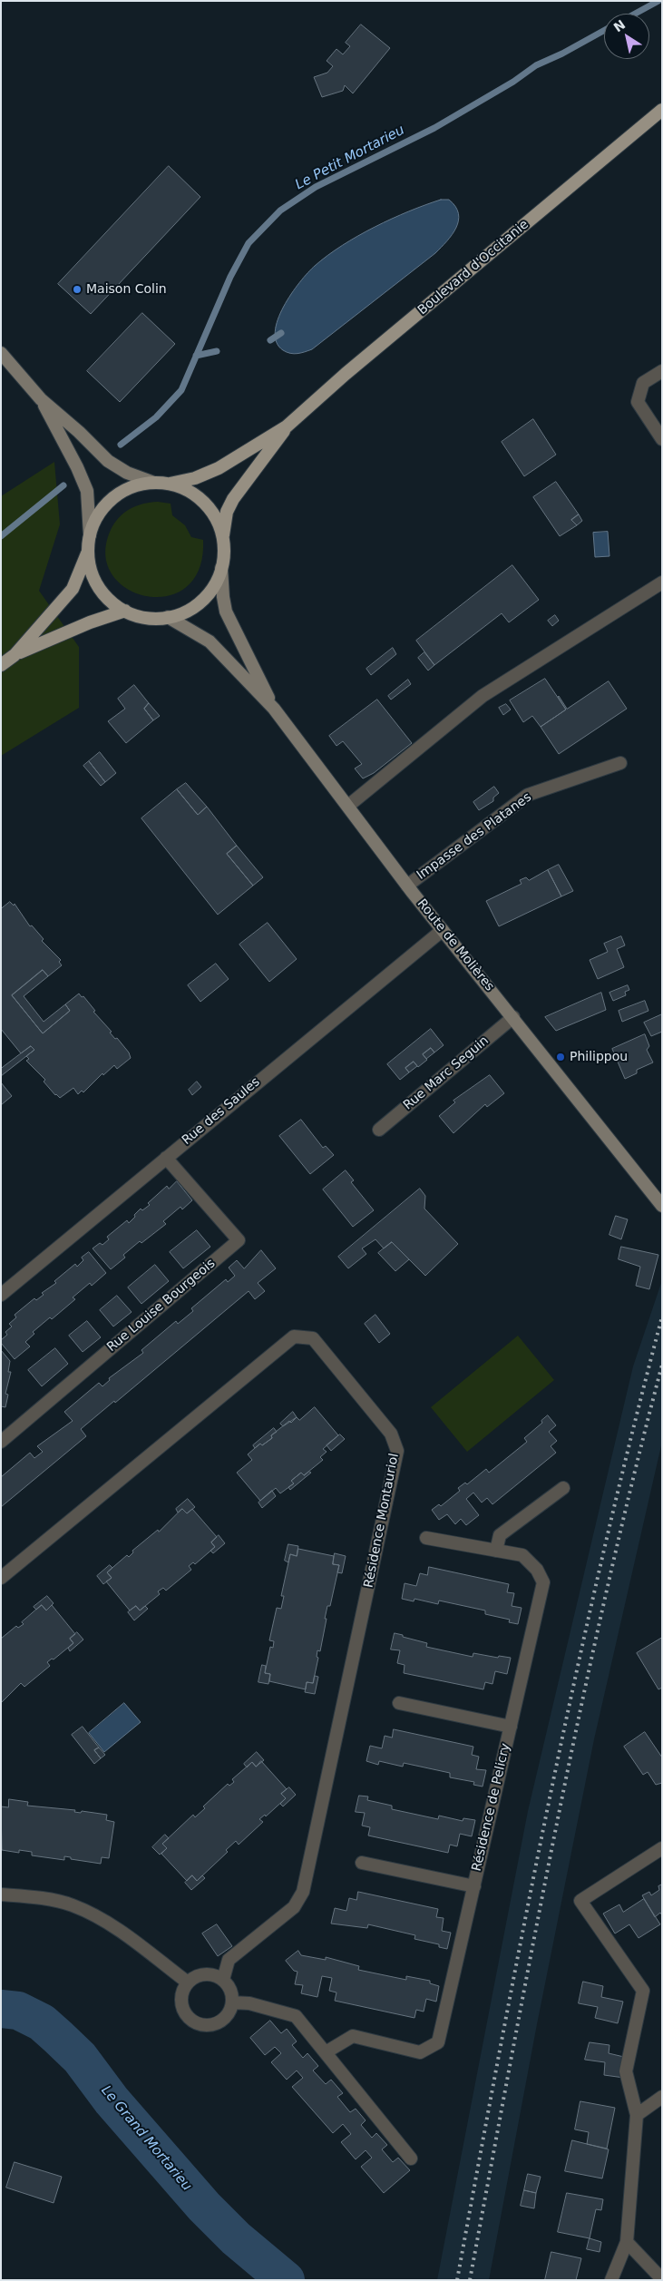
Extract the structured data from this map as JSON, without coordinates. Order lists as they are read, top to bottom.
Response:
{
  "streets": {
    "main road": ["Boulevard d'Occitanie", "Route de Molières"],
    "street": [
      "Impasse des Platanes",
      "Rue Marc Seguin",
      "Rue des Saules",
      "Rue Louise Bourgeois",
      "Résidence Montauriol",
      "Résidence de Pelicry"
    ]
  },
  "crossings": [
    ["Boulevard d'Occitanie", "Route de Molières"],
    ["Impasse des Platanes", "Route de Molières"],
    ["Route de Molières", "Rue Marc Seguin"],
    ["Route de Molières", "Rue des Saules"],
    ["Rue des Saules", "Rue Louise Bourgeois"]
  ],
  "water": ["Le Petit Mortarieu", "Le Grand Mortarieu"],
  "places": ["Maison Colin", "Philippou"],
  "north": "top left"
}
